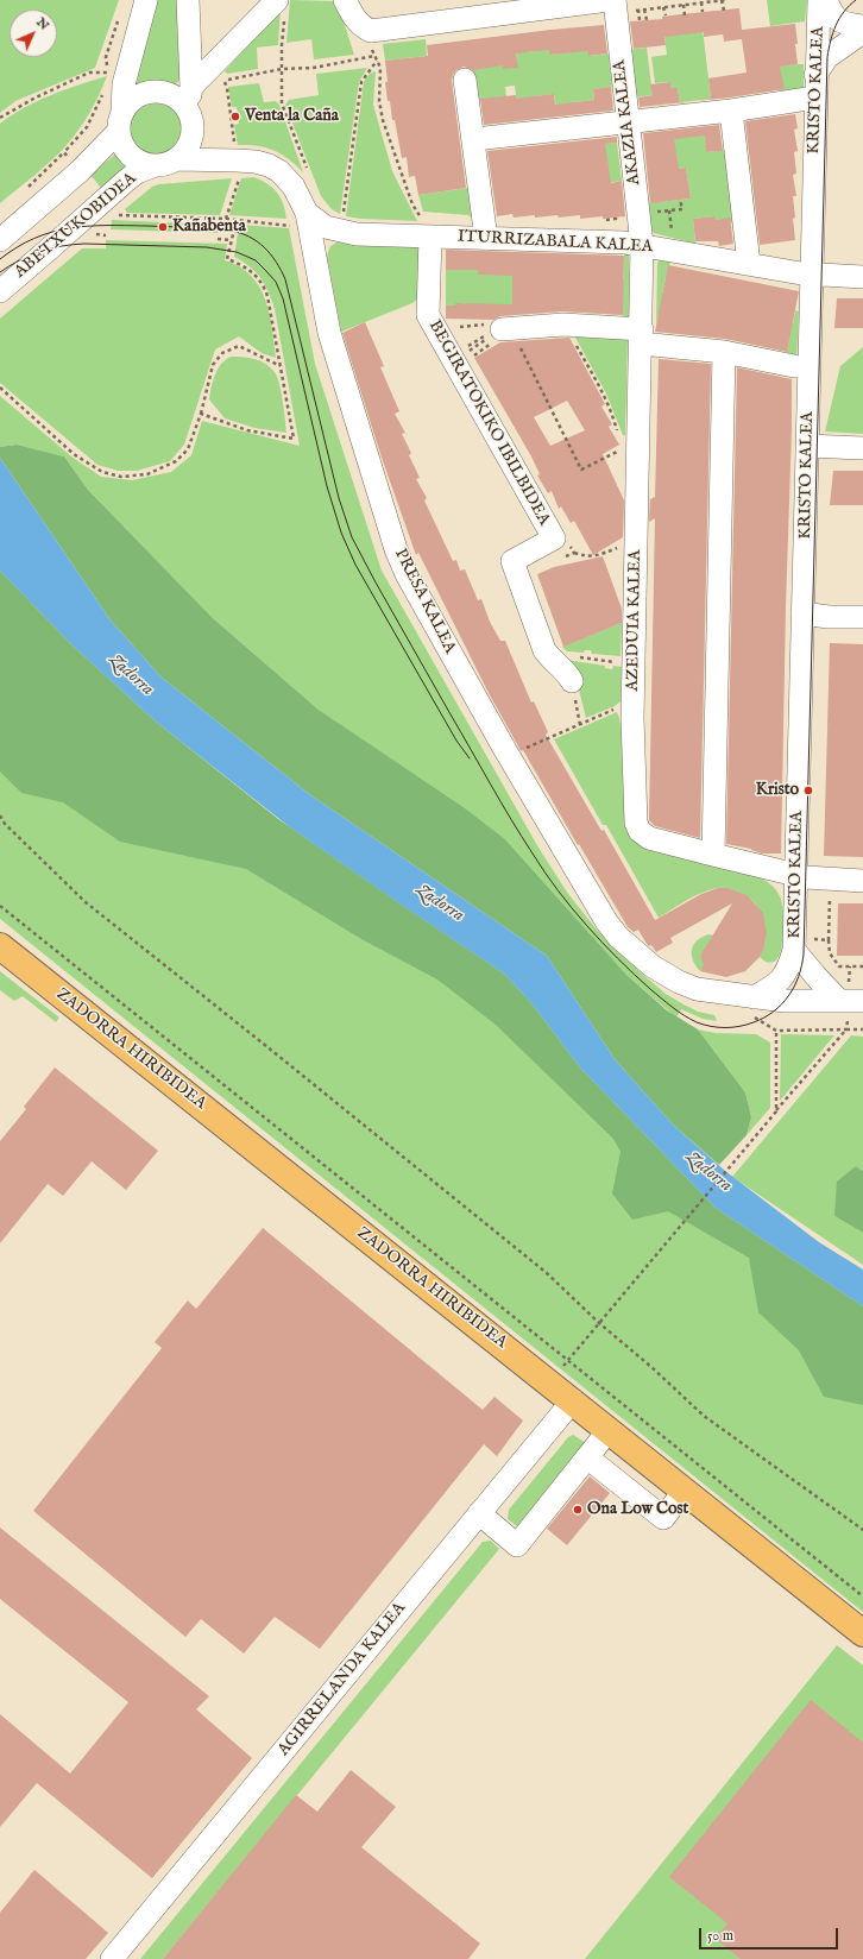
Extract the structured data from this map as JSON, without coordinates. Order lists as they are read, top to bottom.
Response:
{
  "streets": {
    "main road": ["ZADORRA HIRIBIDEA"],
    "street": [
      "KRISTO KALEA",
      "AKAZIA KALEA",
      "ABETXUKOBIDEA",
      "ITURRIZABALA KALEA",
      "BEGIRATOKIKO IBILBIDEA",
      "PRESA KALEA",
      "AZEDUIA KALEA",
      "AGIRRELANDA KALEA"
    ]
  },
  "crossings": [
    ["KRISTO KALEA", "ITURRIZABALA KALEA"],
    ["KRISTO KALEA", "PRESA KALEA"],
    ["KRISTO KALEA", "AZEDUIA KALEA"],
    ["AKAZIA KALEA", "ITURRIZABALA KALEA"],
    ["AKAZIA KALEA", "AZEDUIA KALEA"],
    ["ABETXUKOBIDEA", "PRESA KALEA"],
    ["ITURRIZABALA KALEA", "BEGIRATOKIKO IBILBIDEA"],
    ["ITURRIZABALA KALEA", "PRESA KALEA"],
    ["ITURRIZABALA KALEA", "AZEDUIA KALEA"],
    ["ZADORRA HIRIBIDEA", "AGIRRELANDA KALEA"]
  ],
  "water": ["Zadorra"],
  "places": [
    "Venta la Caña",
    "Kañabenta",
    "Kristo",
    "Ona Low Cost"
  ],
  "scale_bar": "50 m",
  "north": "top right"
}
